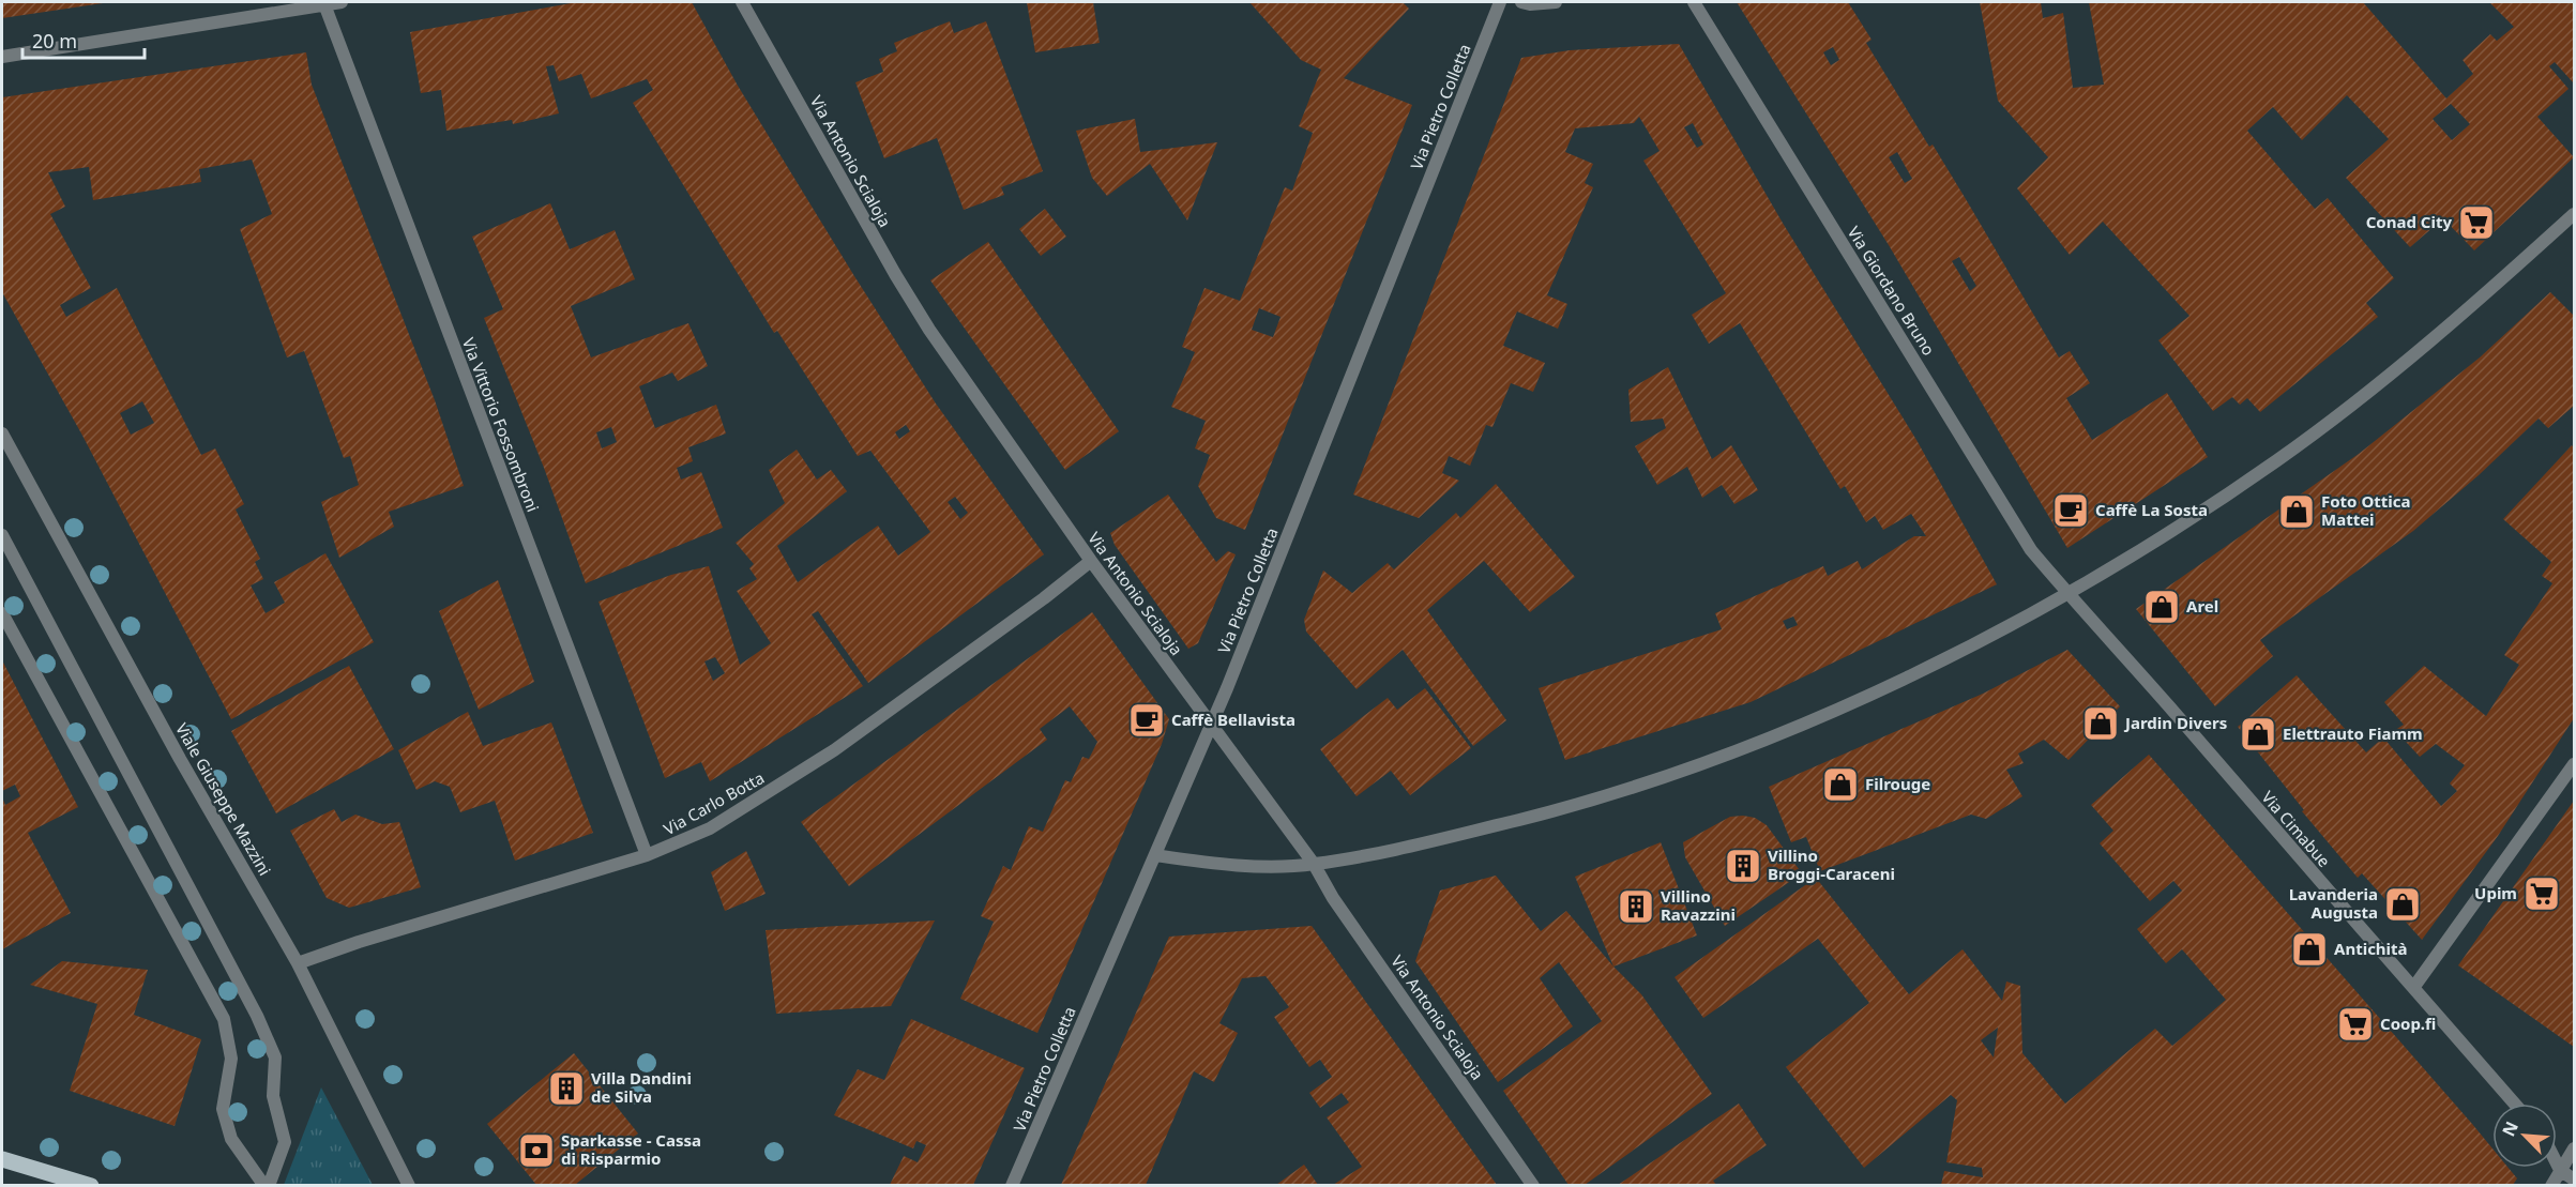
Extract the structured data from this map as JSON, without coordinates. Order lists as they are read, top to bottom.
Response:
{
  "streets": {
    "street": [
      "Via Pietro Colletta",
      "Via Antonio Scialoja",
      "Via Giordano Bruno",
      "Via Vittorio Fossombroni",
      "Viale Giuseppe Mazzini",
      "Via Carlo Botta",
      "Via Cimabue"
    ]
  },
  "crossings": [
    ["Via Pietro Colletta", "Via Antonio Scialoja"],
    ["Via Antonio Scialoja", "Via Carlo Botta"],
    ["Via Giordano Bruno", "Via Cimabue"],
    ["Via Vittorio Fossombroni", "Via Carlo Botta"],
    ["Viale Giuseppe Mazzini", "Via Carlo Botta"]
  ],
  "places": {
    "supermarket": ["Conad City", "Upim", "Coop.fi"],
    "cafe": ["Caffè La Sosta", "Caffè Bellavista"],
    "shop": [
      "Foto Ottica Mattei",
      "Arel",
      "Jardin Divers",
      "Elettrauto Fiamm",
      "Filrouge",
      "Lavanderia Augusta",
      "Antichità"
    ],
    "building": ["Villino Broggi-Caraceni", "Villino Ravazzini", "Villa Dandini de Silva"],
    "bank": ["Sparkasse - Cassa di Risparmio"]
  },
  "scale_bar": "20 m",
  "north": "top left"
}
